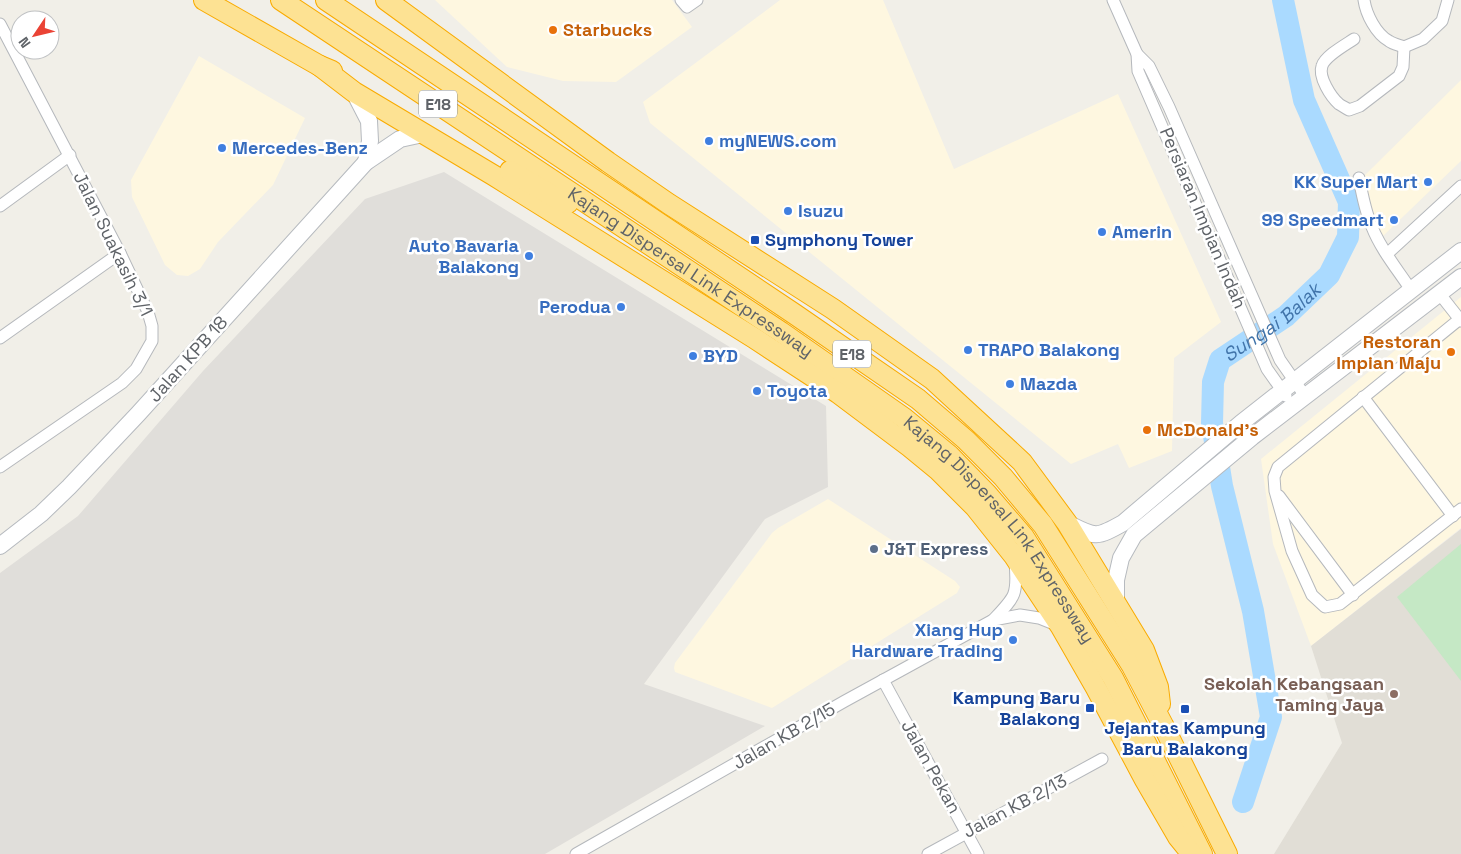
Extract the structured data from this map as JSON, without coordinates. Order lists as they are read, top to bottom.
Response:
{
  "streets": {
    "highway": ["E18", "Kajang Dispersal Link Expressway"],
    "street": [
      "Persiaran Impian Indah",
      "Jalan Suakasih 3/1",
      "Jalan KPB 18",
      "Jalan KB 2/15",
      "Jalan Pekan",
      "Jalan KB 2/13"
    ]
  },
  "crossings": [
    ["Jalan KB 2/15", "Jalan Pekan"],
    ["Jalan Pekan", "Jalan KB 2/13"]
  ],
  "water": ["Sungai Balak"],
  "places": {
    "other": [
      "Starbucks",
      "myNEWS.com",
      "Mercedes-Benz",
      "KK Super Mart",
      "Isuzu",
      "99 Speedmart",
      "Amerin",
      "Auto Bavaria Balakong",
      "Perodua",
      "TRAPO Balakong",
      "Restoran Impian Maju",
      "BYD",
      "Mazda",
      "Toyota",
      "McDonald's",
      "J&T Express",
      "Xiang Hup Hardware Trading",
      "Sekolah Kebangsaan Taming Jaya"
    ],
    "transit": ["Symphony Tower", "Kampung Baru Balakong", "Jejantas Kampung Baru Balakong"]
  },
  "north": "bottom left"
}
